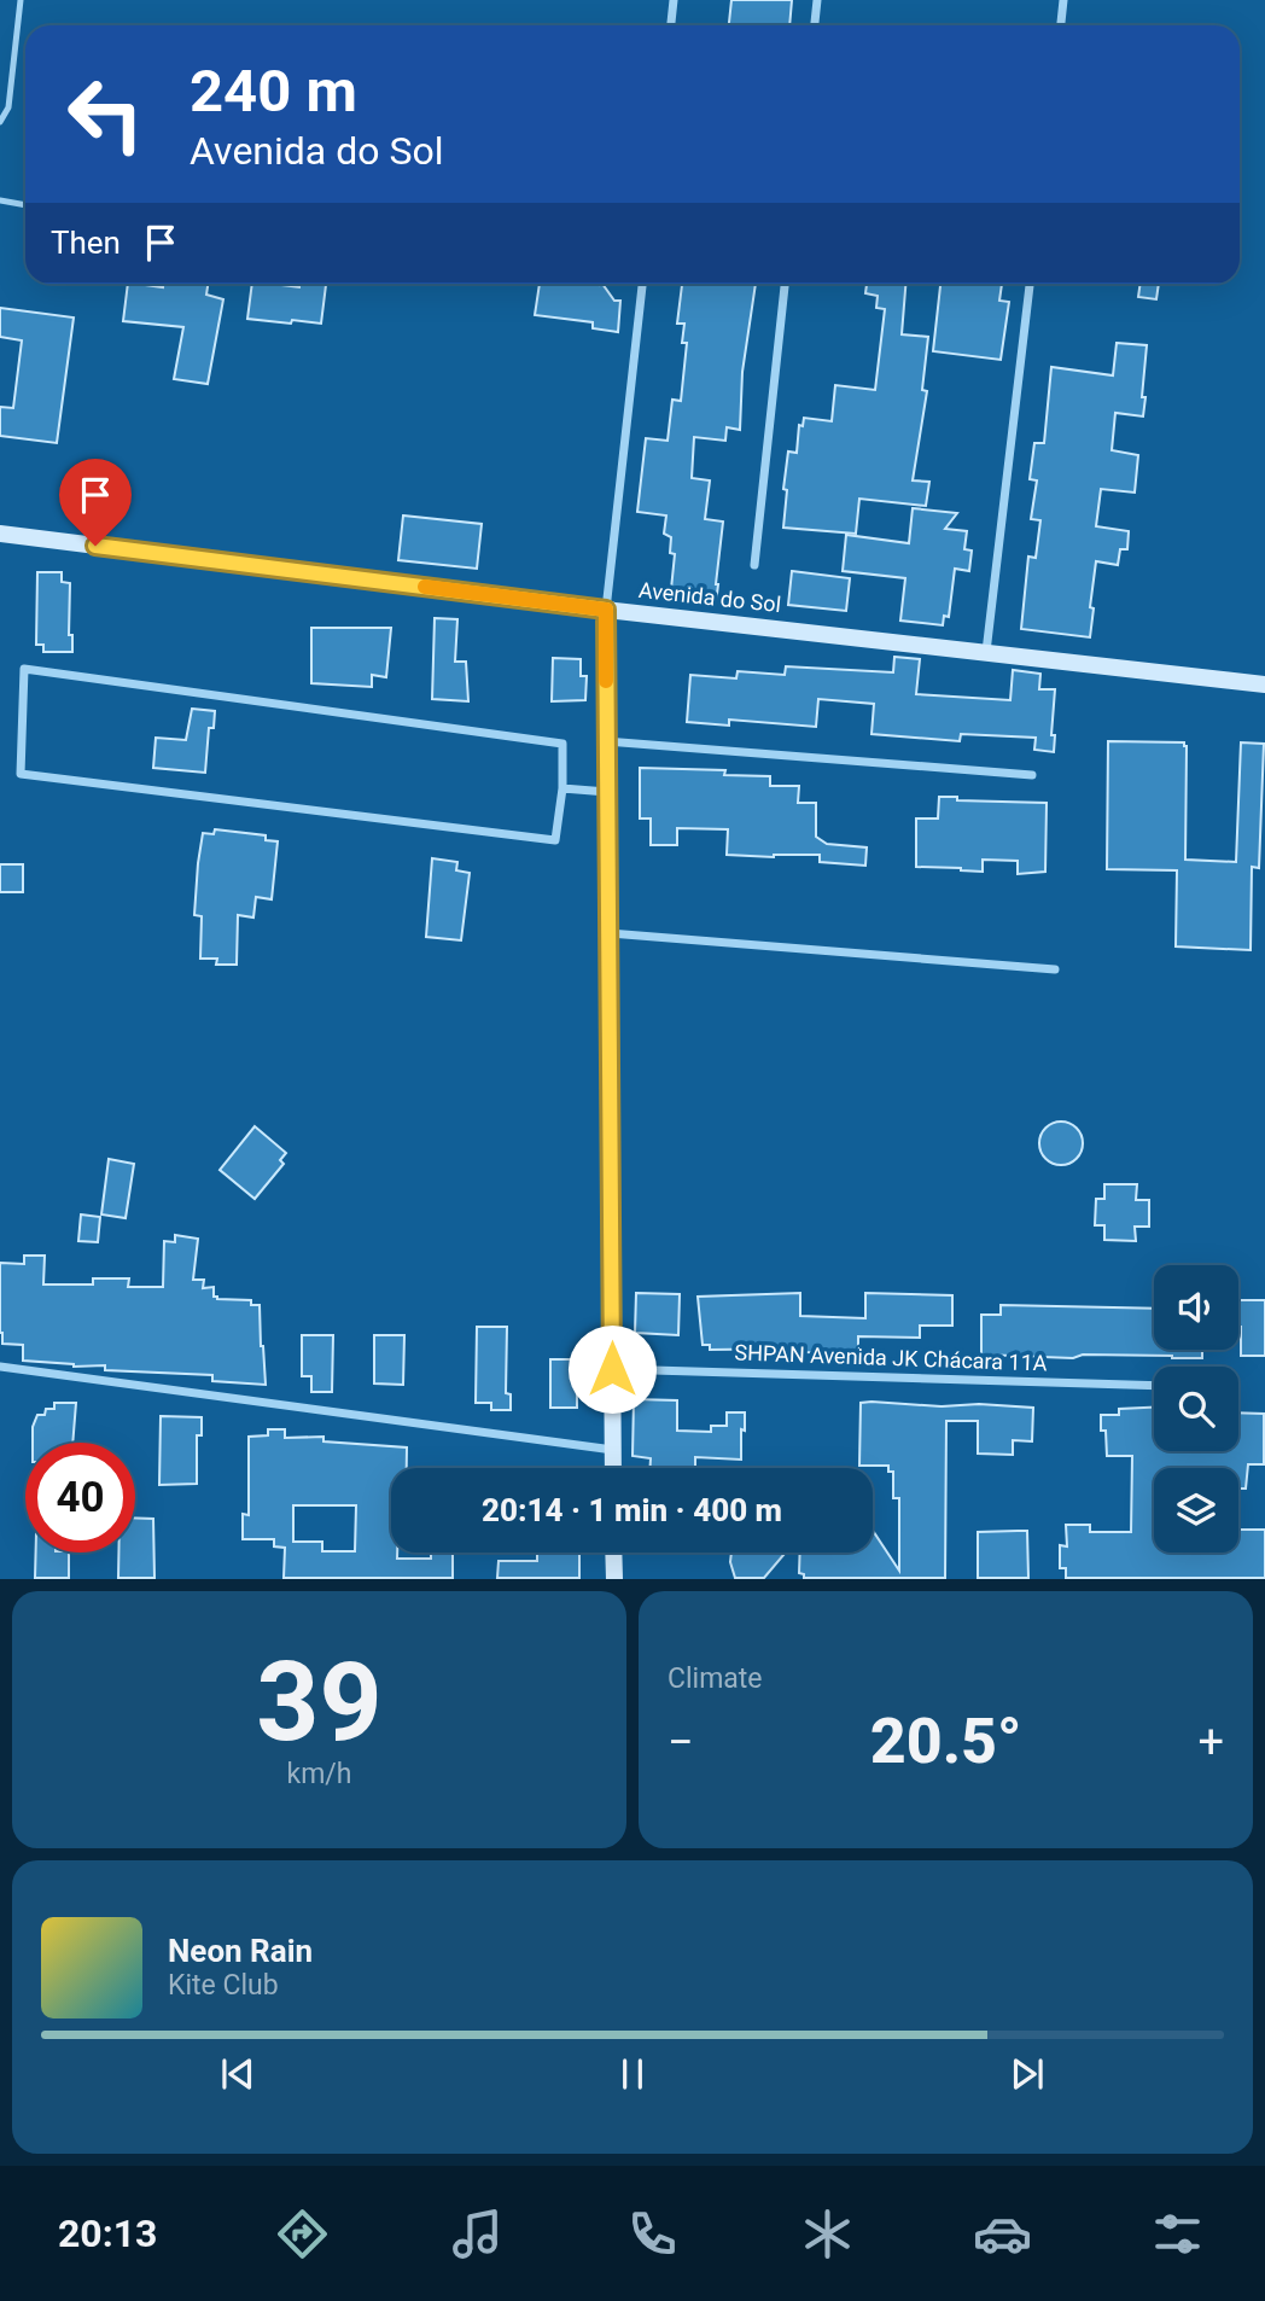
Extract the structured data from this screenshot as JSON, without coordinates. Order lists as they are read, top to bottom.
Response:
{
  "streets": {
    "street": ["Avenida do Sol", "SHPAN Avenida JK Chácara 11A"]
  },
  "page": {
    "turn": ["240 m", "Avenida do Sol"],
    "then": "Then",
    "limit": "40",
    "trip": "20:14 · 1 min · 400 m",
    "tile": [
      ["39", "km/h"],
      "Climate"
    ],
    "heat": ["−", "20.5°", "+"],
    "song": ["Neon Rain", "Kite Club"],
    "tabs": "20:13"
  }
}
